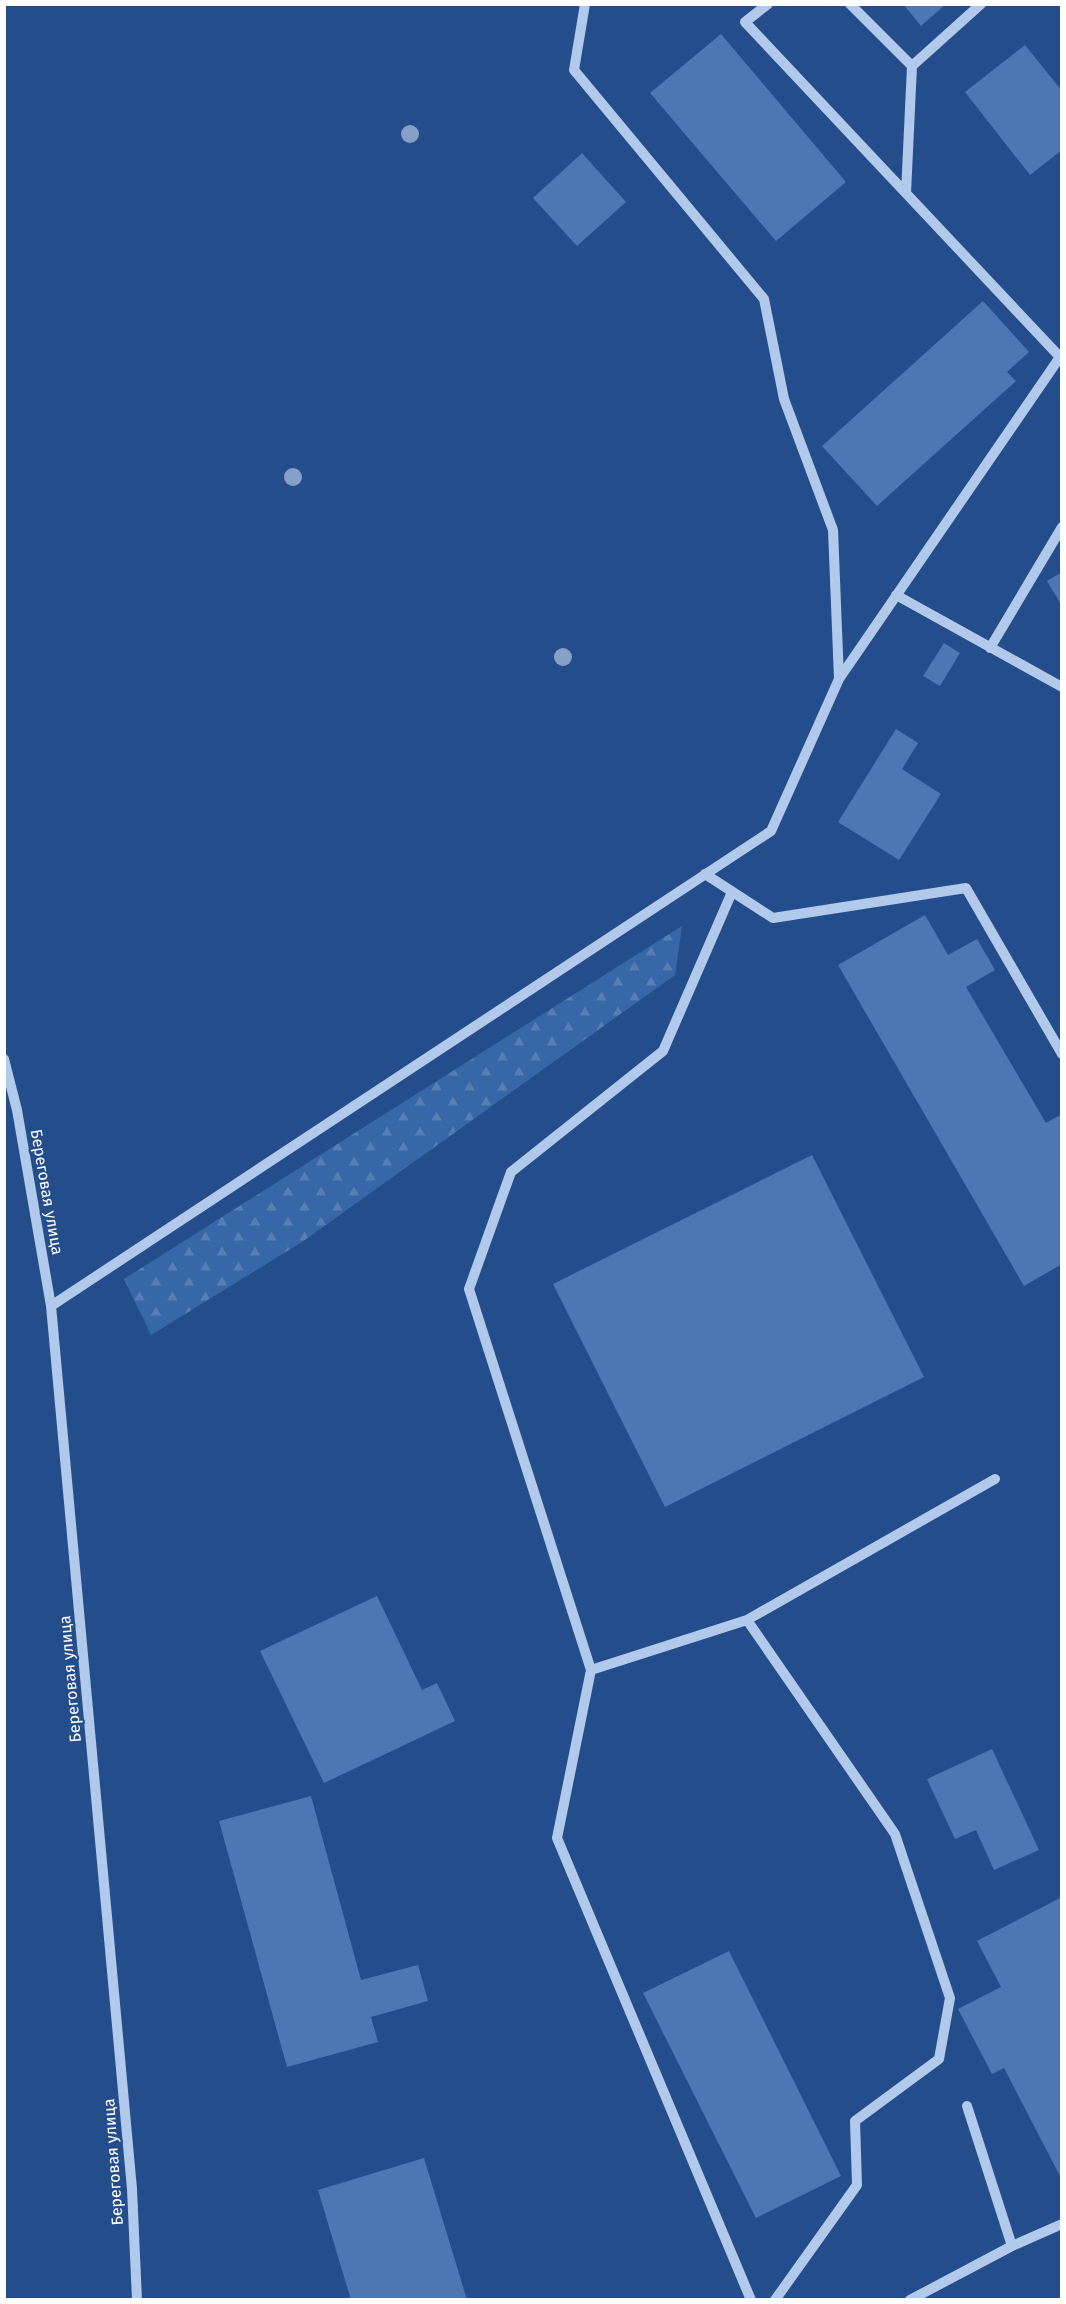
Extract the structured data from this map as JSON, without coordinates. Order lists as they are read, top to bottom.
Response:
{
  "streets": {
    "street": ["Береговая улица"]
  }
}
